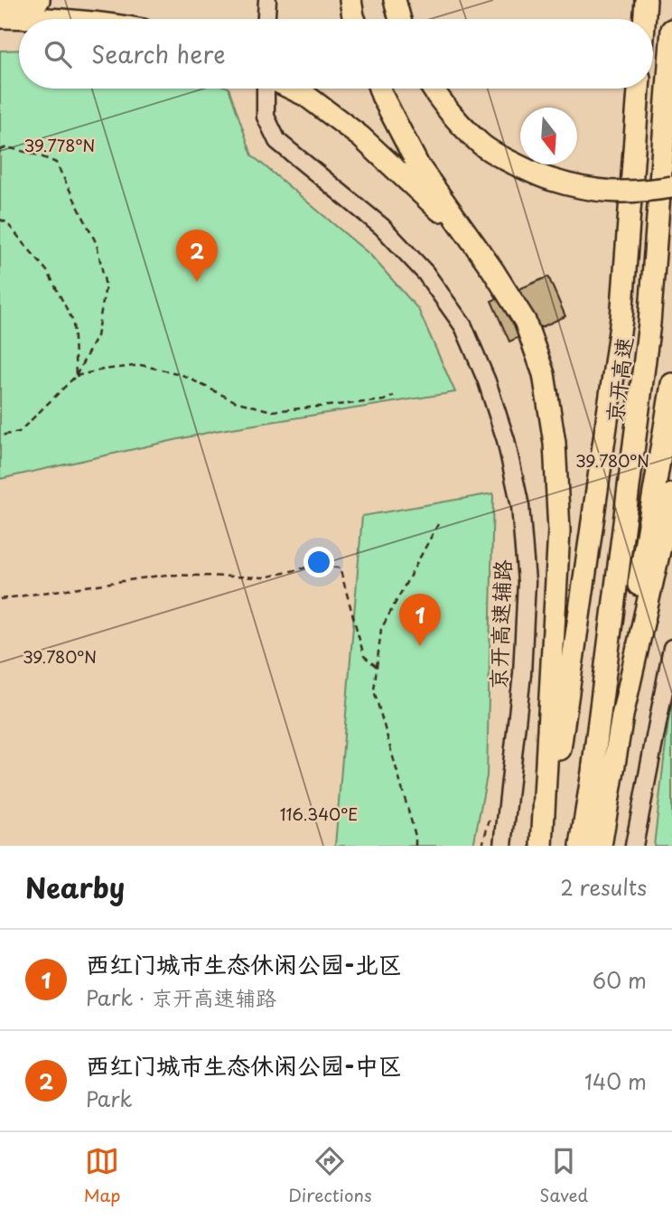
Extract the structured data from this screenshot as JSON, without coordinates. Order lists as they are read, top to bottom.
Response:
{
  "streets": {
    "highway": ["京开高速"],
    "main road": ["京开高速辅路"]
  },
  "north": "bottom",
  "page": {
    "search": "Search here",
    "pins": ["2", "1"],
    "heading": ["Nearby", "2 results"],
    "list": [
      {
        "mark": "1",
        "name": "西红门城市生态休闲公园-北区",
        "note": "Park · 京开高速辅路",
        "value": "60 m"
      },
      {
        "mark": "2",
        "name": "西红门城市生态休闲公园-中区",
        "note": "Park",
        "value": "140 m"
      }
    ],
    "nav": ["Map", "Directions", "Saved"]
  },
  "coordinates": ["39.778°N", "39.780°N", "116.340°E"]
}
